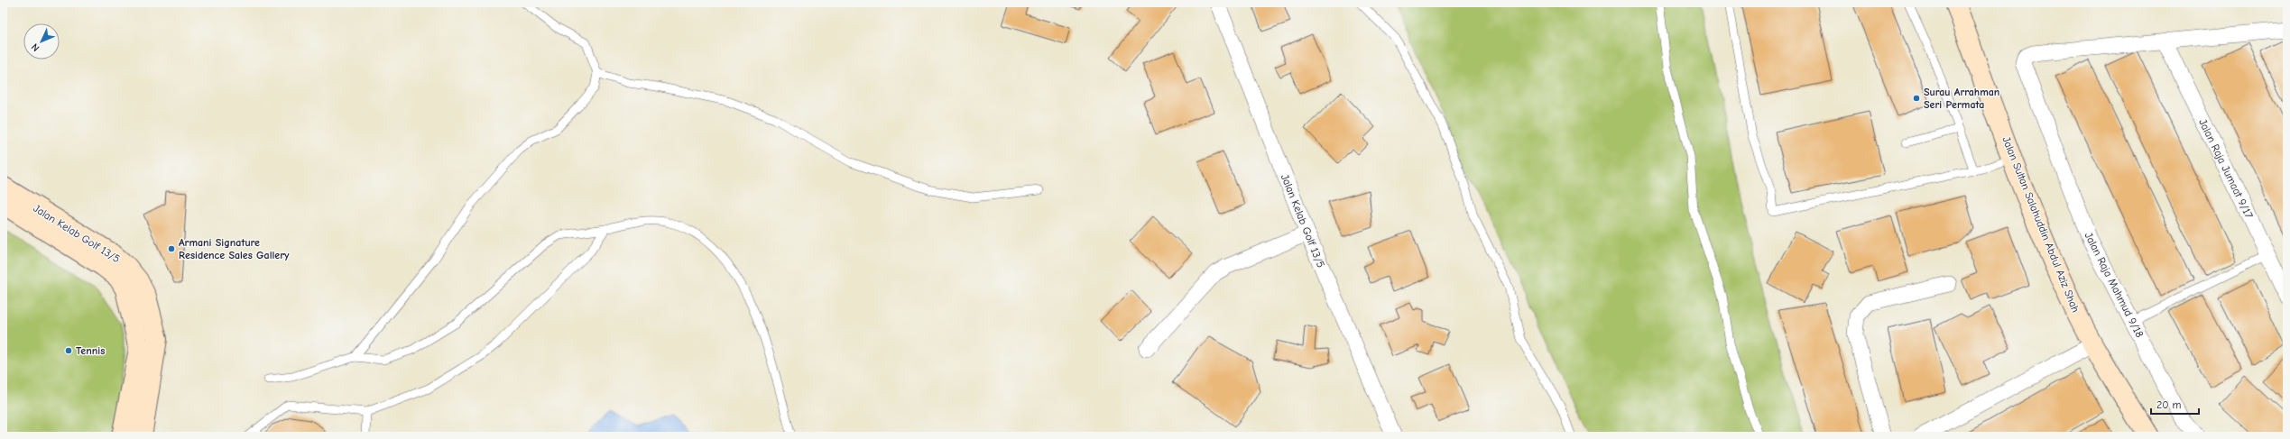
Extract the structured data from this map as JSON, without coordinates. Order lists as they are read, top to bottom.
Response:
{
  "streets": {
    "street": [
      "Jalan Raja Jumaat 9/17",
      "Jalan Kelab Golf 13/5",
      "Jalan Sultan Salahuddin Abdul Aziz Shah",
      "Jalan Raja Mahmud 9/18"
    ]
  },
  "crossings": [
    ["Jalan Raja Jumaat 9/17", "Jalan Raja Mahmud 9/18"]
  ],
  "places": ["Surau Arrahman Seri Permata", "Armani Signature Residence Sales Gallery", "Tennis"],
  "scale_bar": "20 m",
  "north": "bottom left"
}
